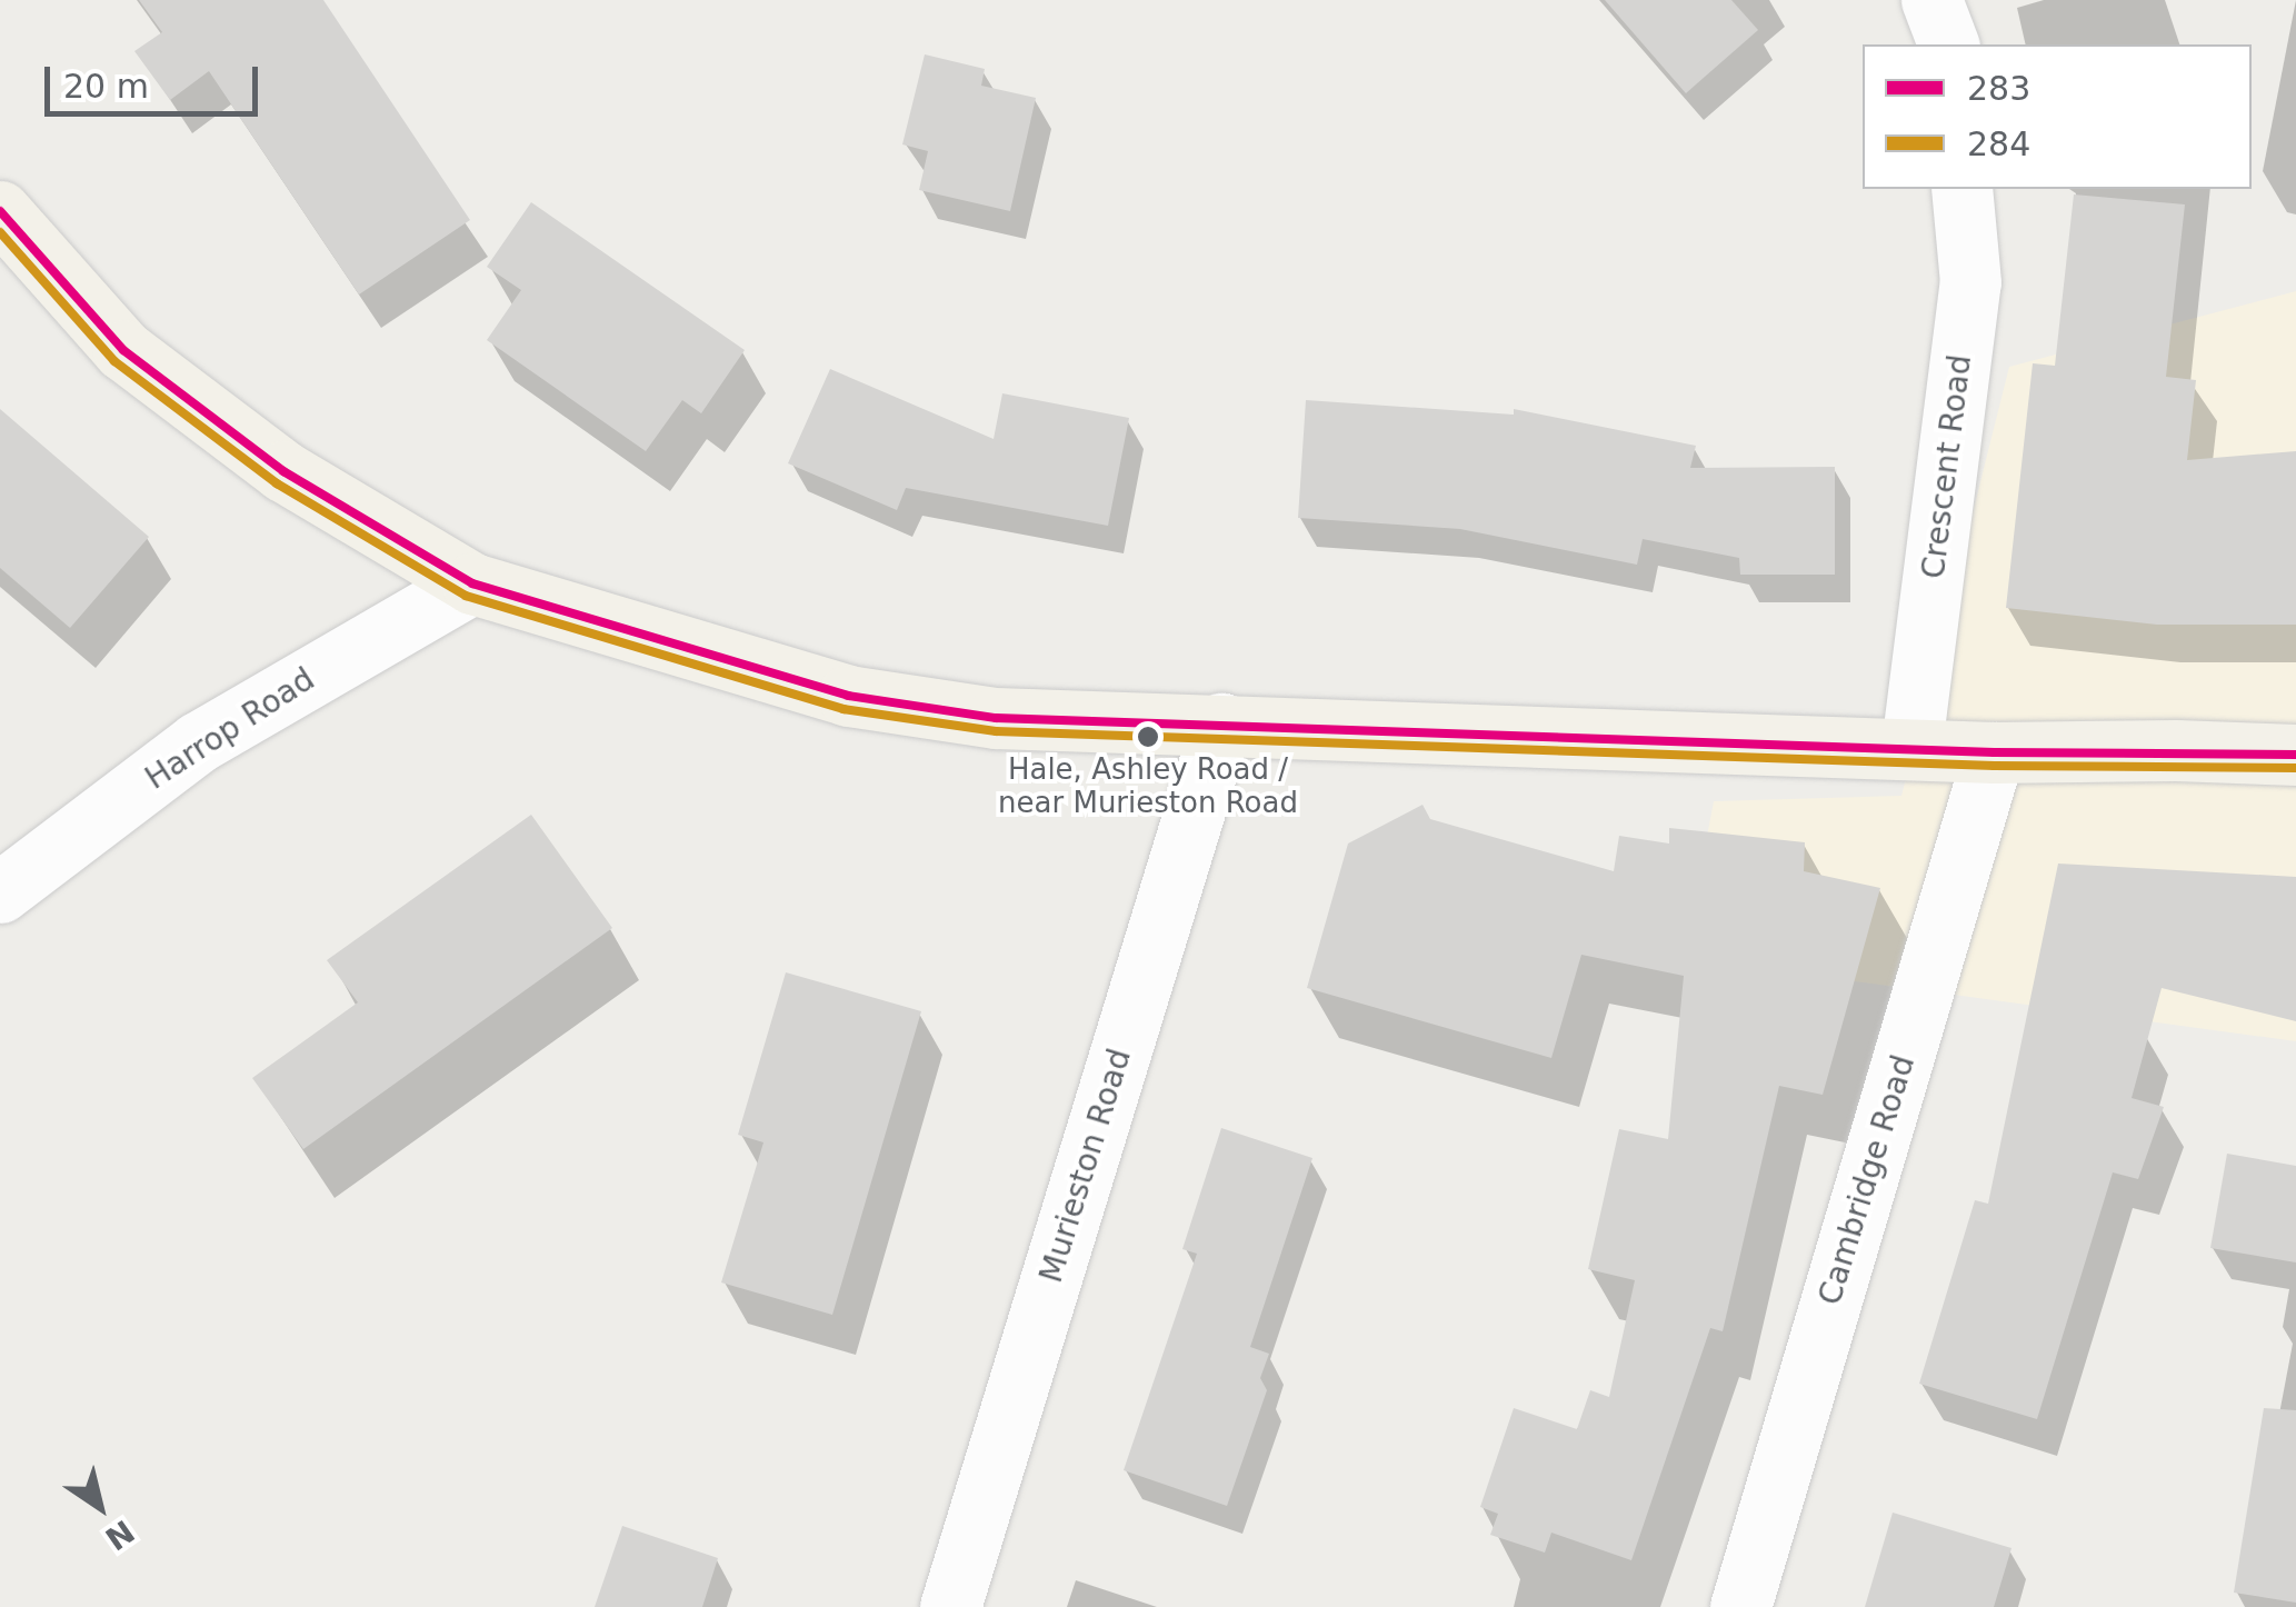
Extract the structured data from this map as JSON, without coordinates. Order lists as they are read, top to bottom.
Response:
{
  "streets": {
    "street": [
      "Crescent Road",
      "Harrop Road",
      "Murieston Road",
      "Cambridge Road"
    ]
  },
  "places": ["Hale, Ashley Road / near Murieston Road"],
  "lines": ["transit line 283", "transit line 284"],
  "legend": ["283", "284"],
  "scale_bar": "20 m",
  "north": "bottom right"
}
